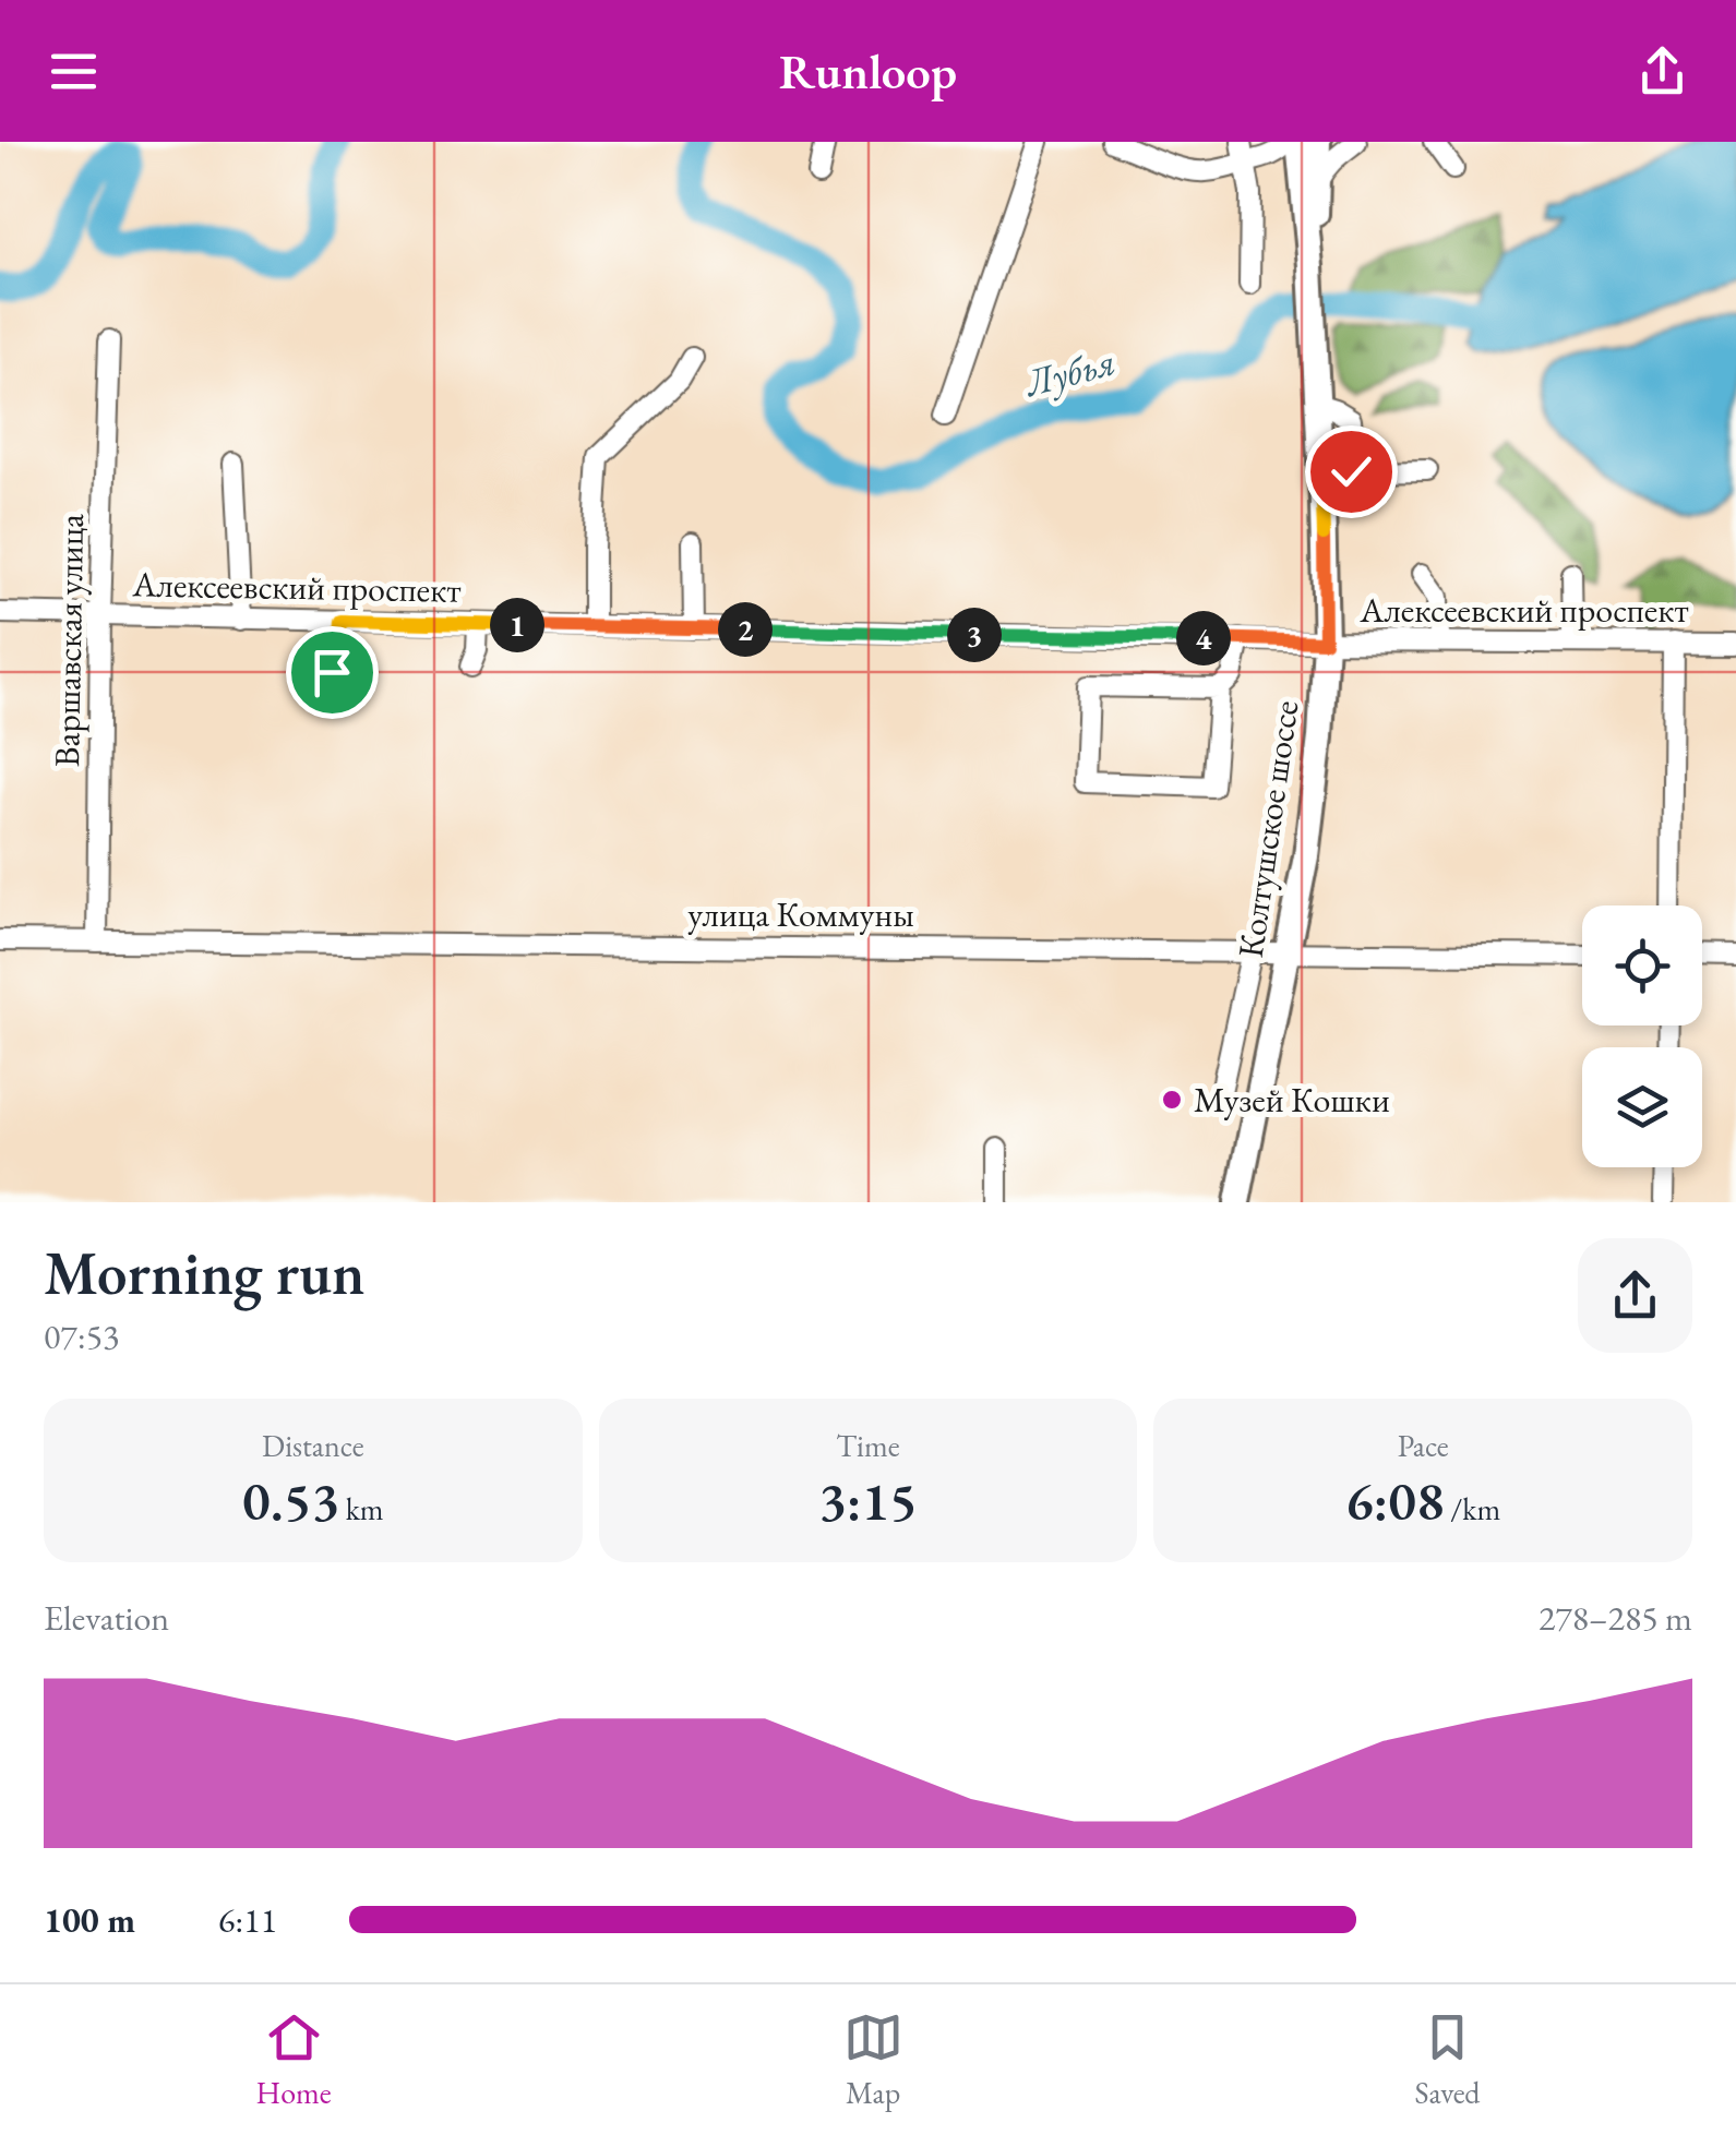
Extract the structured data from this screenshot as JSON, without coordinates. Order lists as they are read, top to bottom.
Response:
{
  "streets": {
    "main road": ["Колтушское шоссе"],
    "street": ["Алексеевский проспект", "Варшавская улица", "улица Коммуны"]
  },
  "crossings": [
    ["Алексеевский проспект", "Варшавская улица"],
    ["Алексеевский проспект", "Колтушское шоссе"],
    ["Варшавская улица", "улица Коммуны"],
    ["Колтушское шоссе", "улица Коммуны"]
  ],
  "water": ["Лубья"],
  "places": ["Музей Кошки"],
  "page": {
    "header": "Runloop",
    "pins": [
      "1",
      "2",
      "3",
      "4"
    ],
    "heading": ["Morning run", "07:53"],
    "stats": [
      ["Distance", "0.53 km"],
      ["Time", "3:15"],
      ["Pace", "6:08 /km"]
    ],
    "chart": ["Elevation", "278–285 m"],
    "list": [
      {
        "name": "100 m",
        "note": "6:11"
      }
    ],
    "tabs": ["Home", "Map", "Saved"]
  }
}
